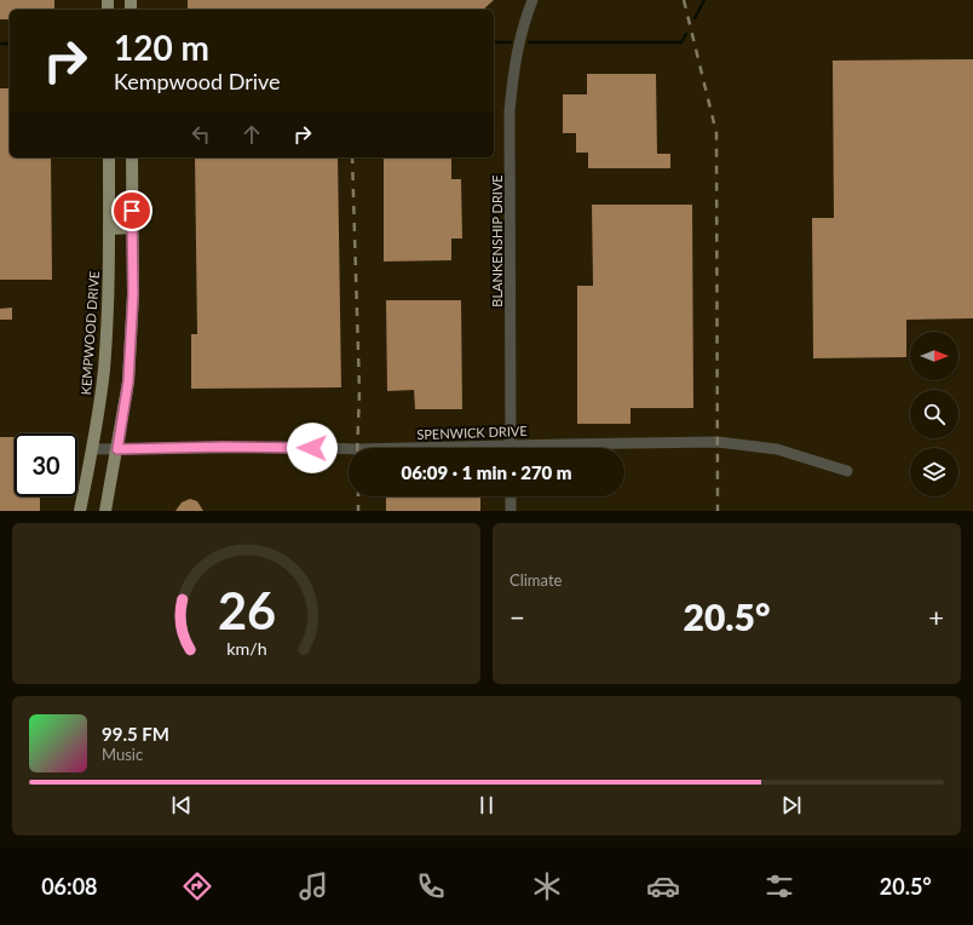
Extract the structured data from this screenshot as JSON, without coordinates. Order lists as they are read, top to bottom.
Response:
{
  "streets": {
    "main road": ["KEMPWOOD DRIVE"],
    "street": ["BLANKENSHIP DRIVE", "SPENWICK DRIVE"]
  },
  "crossings": [
    ["KEMPWOOD DRIVE", "SPENWICK DRIVE"]
  ],
  "north": "right",
  "page": {
    "turn": ["120 m", "Kempwood Drive"],
    "limit": "30",
    "trip": "06:09 · 1 min · 270 m",
    "tile": "Climate",
    "heat": ["−", "20.5°", "+"],
    "song": ["99.5 FM", "Music"],
    "tabs": ["06:08", "20.5°"],
    "gauge": ["26", "km/h"]
  }
}
